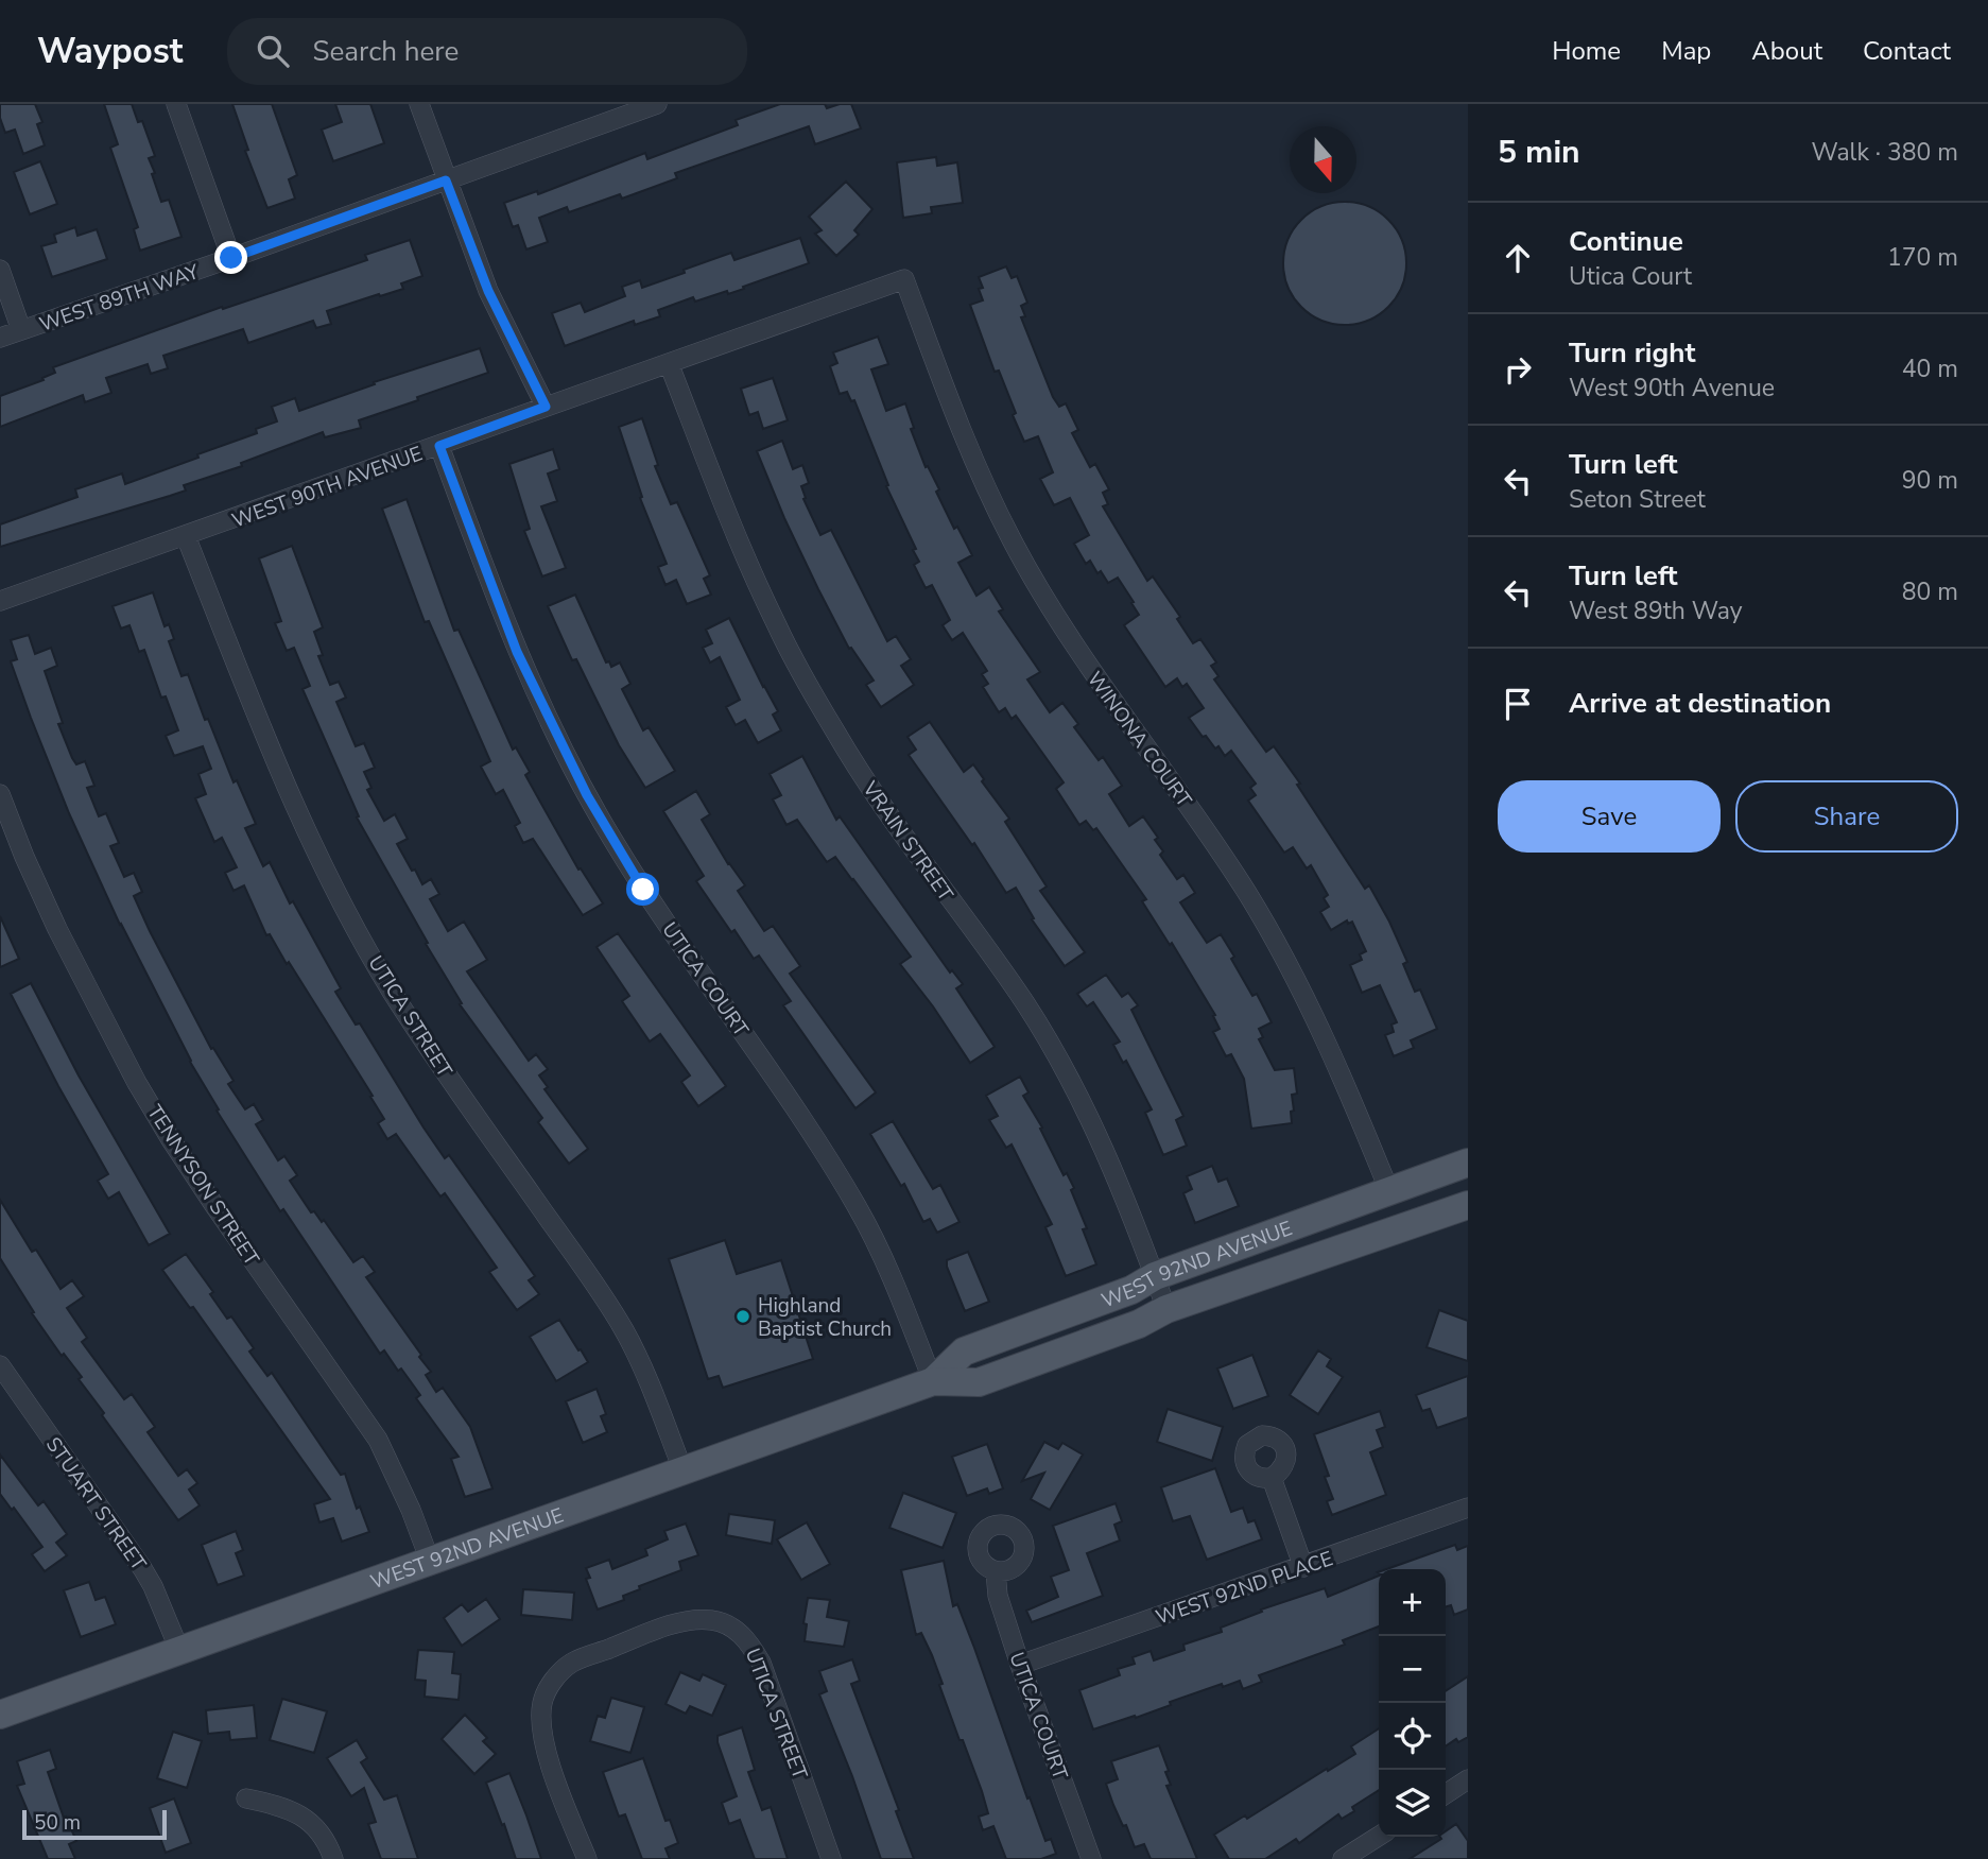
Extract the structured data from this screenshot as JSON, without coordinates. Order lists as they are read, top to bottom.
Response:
{
  "streets": {
    "main road": ["WEST 92ND AVENUE"],
    "street": [
      "WEST 89TH WAY",
      "WEST 90TH AVENUE",
      "WINONA COURT",
      "VRAIN STREET",
      "UTICA COURT",
      "UTICA STREET",
      "TENNYSON STREET",
      "STUART STREET",
      "WEST 92ND PLACE"
    ]
  },
  "crossings": [
    ["WEST 90TH AVENUE", "WINONA COURT"],
    ["WEST 90TH AVENUE", "VRAIN STREET"],
    ["WEST 90TH AVENUE", "UTICA COURT"],
    ["WEST 90TH AVENUE", "UTICA STREET"],
    ["WINONA COURT", "WEST 92ND AVENUE"],
    ["VRAIN STREET", "WEST 92ND AVENUE"],
    ["UTICA COURT", "WEST 92ND AVENUE"],
    ["UTICA COURT", "WEST 92ND PLACE"],
    ["UTICA STREET", "WEST 92ND AVENUE"],
    ["TENNYSON STREET", "WEST 92ND AVENUE"],
    ["WEST 92ND AVENUE", "STUART STREET"]
  ],
  "places": ["Highland Baptist Church"],
  "scale_bar": "50 m",
  "north": "bottom",
  "page": {
    "header": "Waypost",
    "search": "Search here",
    "nav": [
      "Home",
      "Map",
      "About",
      "Contact"
    ],
    "heading": ["5 min", "Walk · 380 m"],
    "list": [
      ["Continue", "Utica Court", "170 m"],
      ["Turn right", "West 90th Avenue", "40 m"],
      ["Turn left", "Seton Street", "90 m"],
      ["Turn left", "West 89th Way", "80 m"],
      "Arrive at destination"
    ],
    "buttons": ["Save", "Share"],
    "map_buttons": ["+", "−"],
    "scale": "50 m"
  }
}
